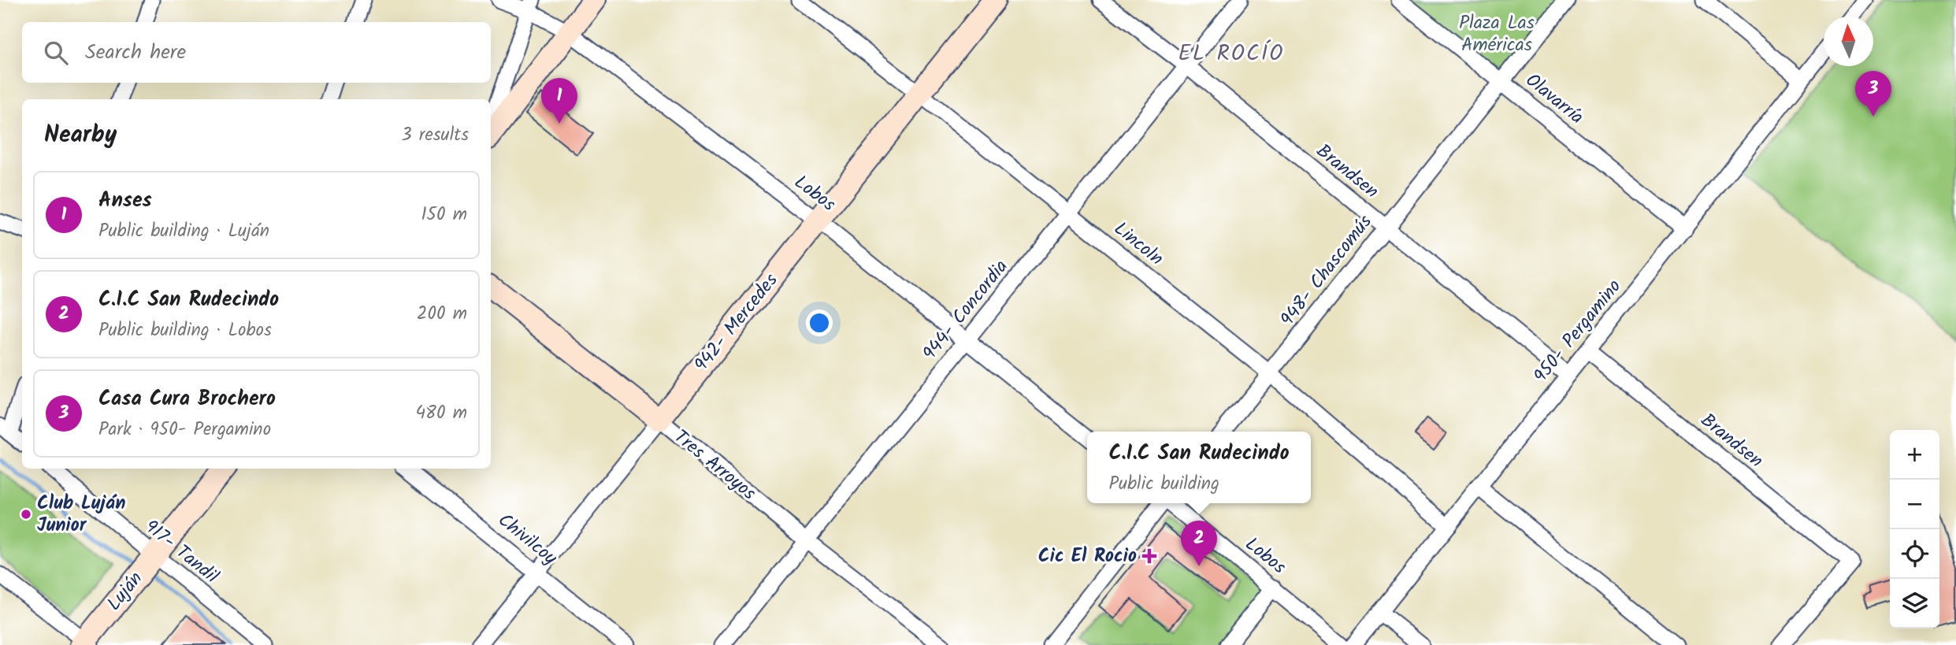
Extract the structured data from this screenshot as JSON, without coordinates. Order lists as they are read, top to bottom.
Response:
{
  "streets": {
    "main road": ["942- Mercedes", "Tres Arroyos", "Luján"],
    "street": [
      "Olavarría",
      "Brandsen",
      "Lobos",
      "Lincoln",
      "948- Chascomús",
      "944- Concordia",
      "950- Pergamino",
      "Chivilcoy",
      "917- Tandil"
    ]
  },
  "crossings": [
    ["Olavarría", "948- Chascomús"],
    ["Olavarría", "950- Pergamino"],
    ["Brandsen", "948- Chascomús"],
    ["Brandsen", "944- Concordia"],
    ["Brandsen", "950- Pergamino"],
    ["Lobos", "944- Concordia"],
    ["Lobos", "942- Mercedes"],
    ["Lincoln", "948- Chascomús"],
    ["Lincoln", "944- Concordia"],
    ["Lincoln", "942- Mercedes"],
    ["Lincoln", "950- Pergamino"],
    ["944- Concordia", "Tres Arroyos"],
    ["942- Mercedes", "Tres Arroyos"],
    ["942- Mercedes", "Chivilcoy"],
    ["917- Tandil", "Luján"]
  ],
  "districts": ["EL ROCÍO"],
  "parks": ["Plaza Las Américas"],
  "places": {
    "other": ["Club Luján Junior"],
    "health": ["Cic El Rocio"]
  },
  "north": "top",
  "page": {
    "search": "Search here",
    "pins": ["3", "1", "2"],
    "heading": ["Nearby", "3 results"],
    "list": [
      {
        "mark": "1",
        "name": "Anses",
        "note": "Public building · Luján",
        "value": "150 m"
      },
      {
        "mark": "2",
        "name": "C.I.C San Rudecindo",
        "note": "Public building · Lobos",
        "value": "200 m"
      },
      {
        "mark": "3",
        "name": "Casa Cura Brochero",
        "note": "Park · 950- Pergamino",
        "value": "480 m"
      }
    ],
    "map_buttons": ["+", "−"],
    "popup": ["C.I.C San Rudecindo", "Public building"]
  }
}
